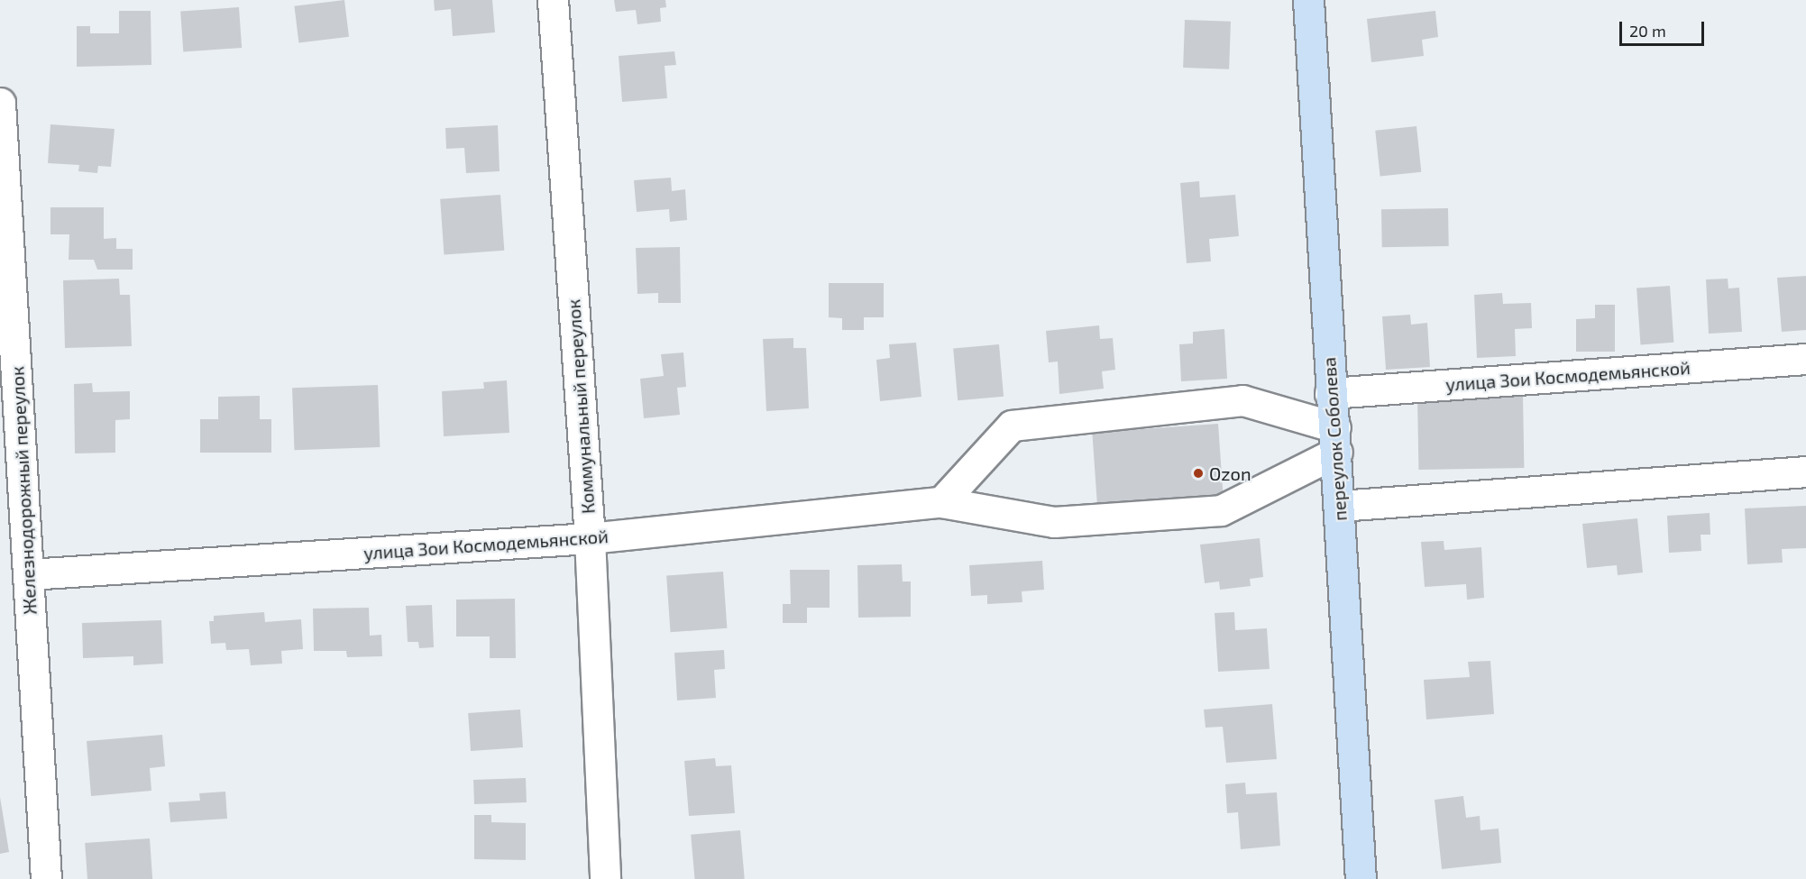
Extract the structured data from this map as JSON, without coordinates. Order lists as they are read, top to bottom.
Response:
{
  "streets": {
    "main road": ["переулок Соболева"],
    "street": ["улица Зои Космодемьянской", "Коммунальный переулок", "Железнодорожный переулок"]
  },
  "crossings": [
    ["улица Зои Космодемьянской", "Коммунальный переулок"],
    ["улица Зои Космодемьянской", "переулок Соболева"],
    ["улица Зои Космодемьянской", "Железнодорожный переулок"]
  ],
  "places": ["Ozon"],
  "scale_bar": "20 m"
}
